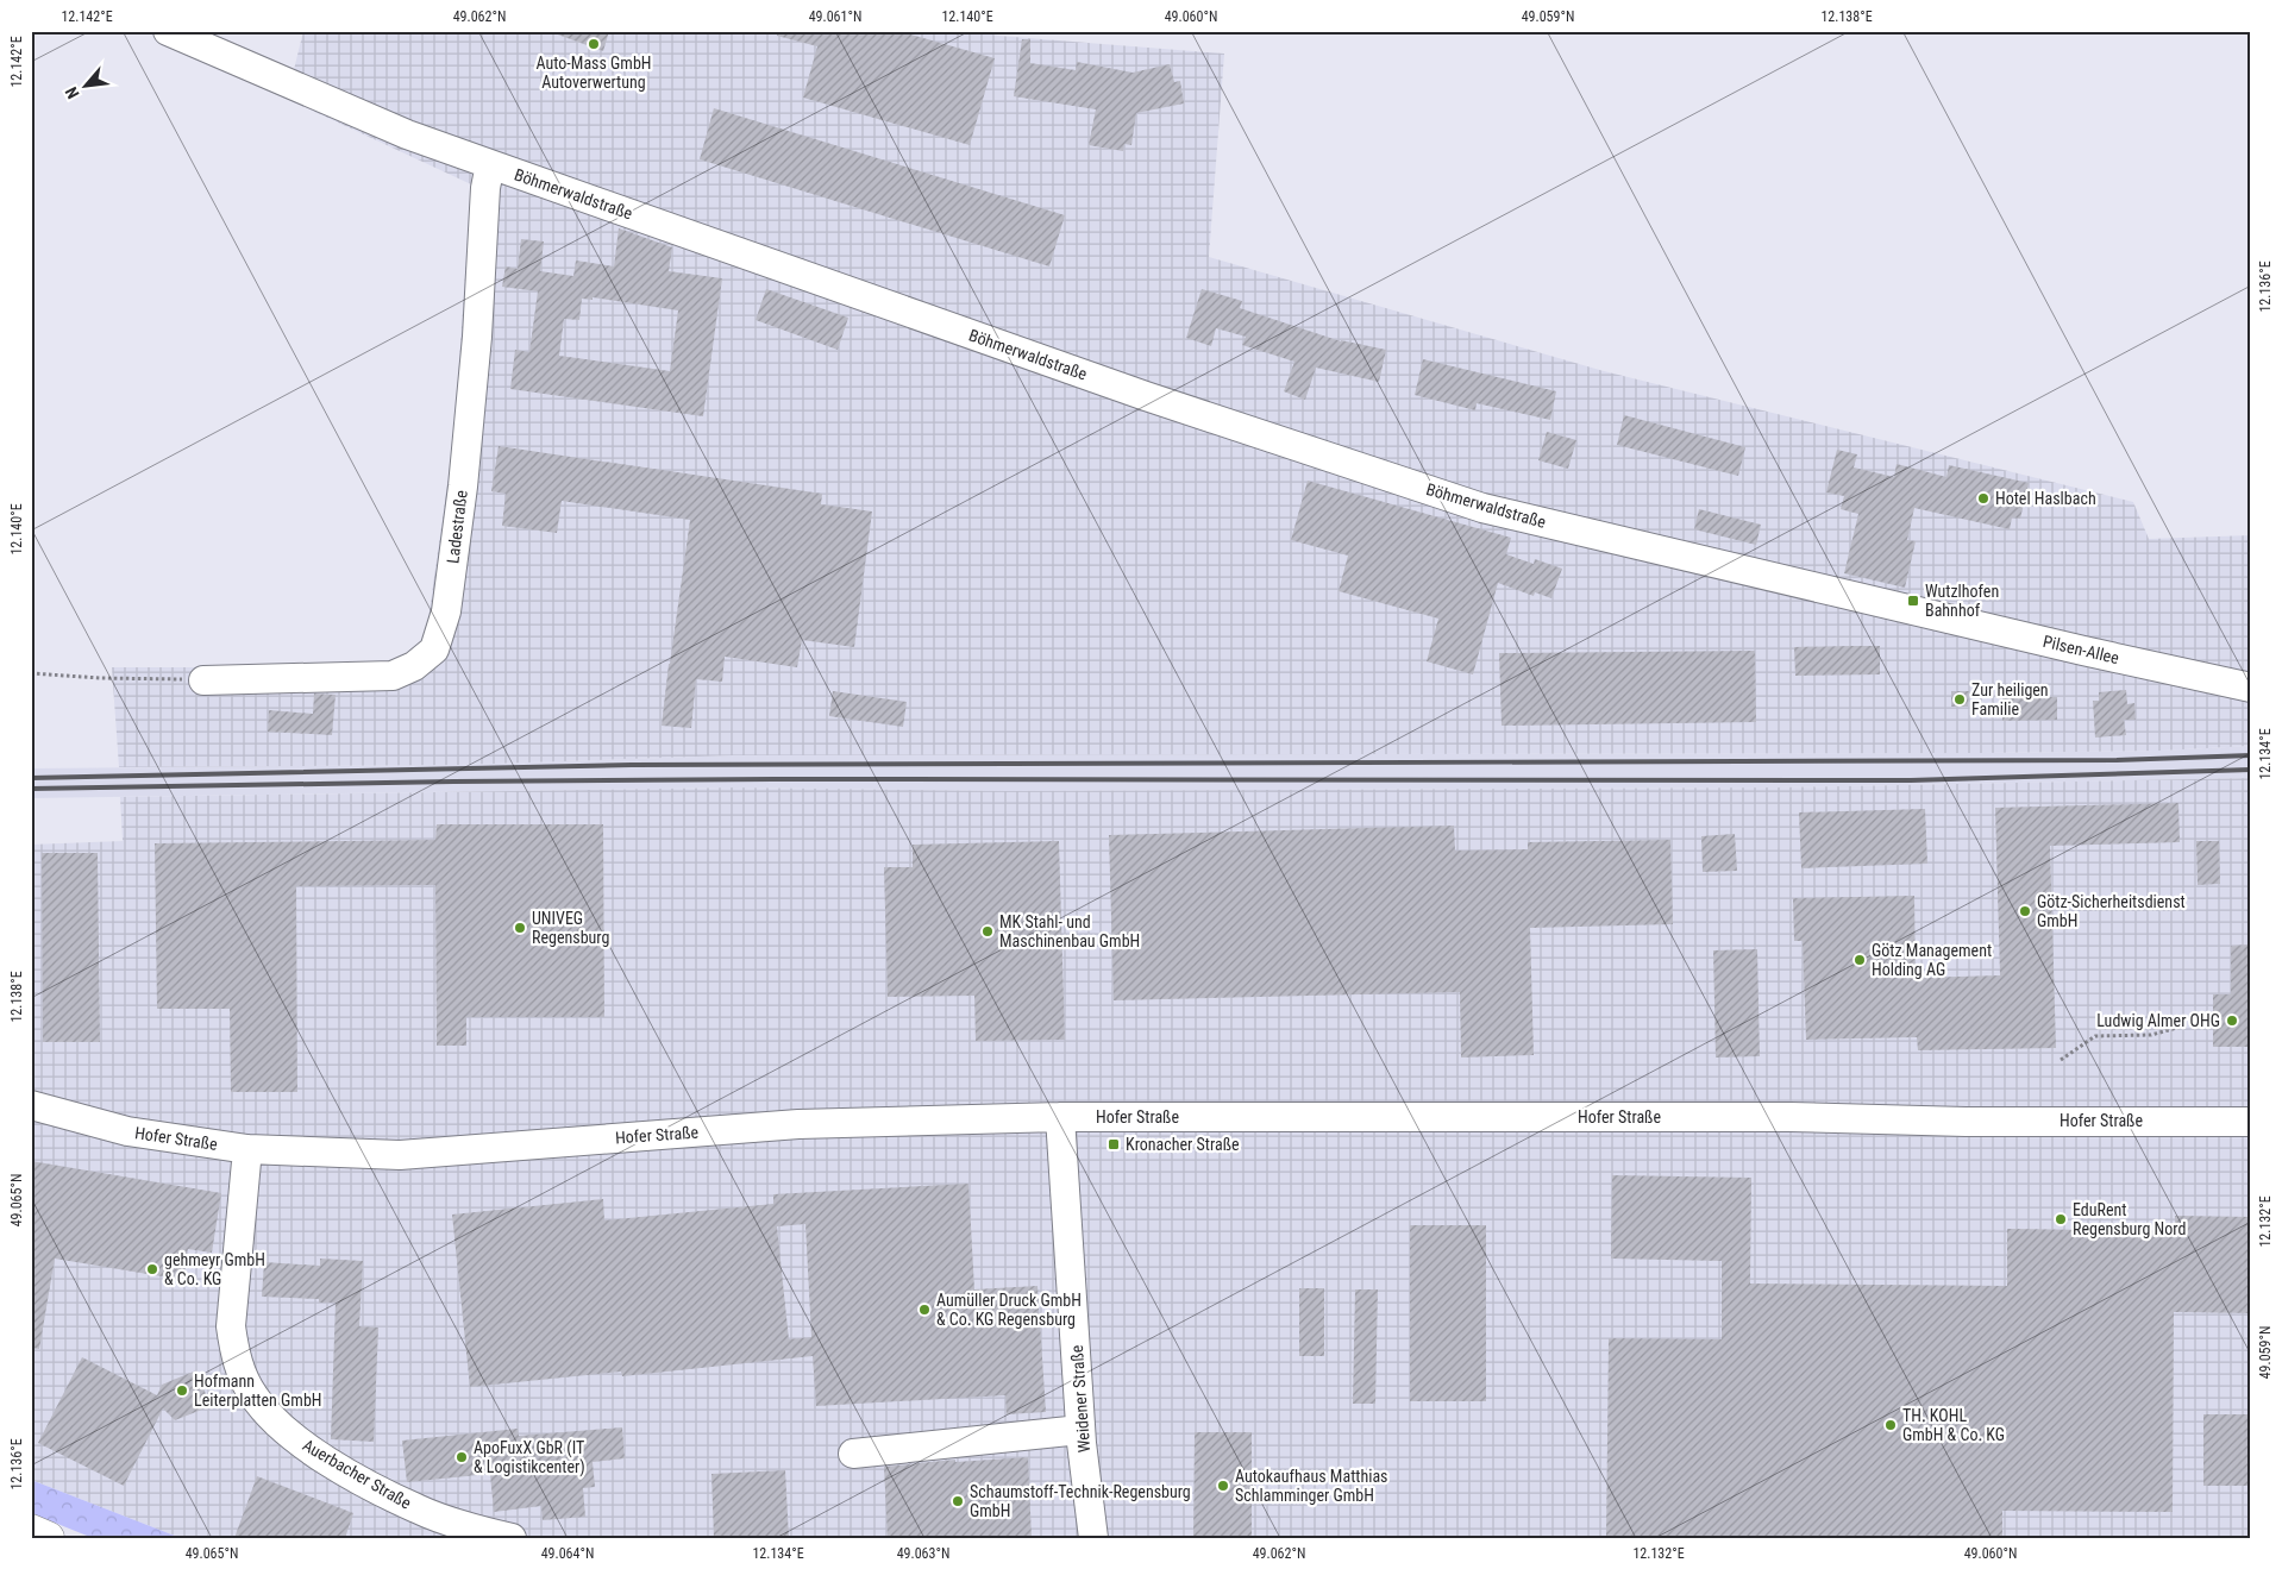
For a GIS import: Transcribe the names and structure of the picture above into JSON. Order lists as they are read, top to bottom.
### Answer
{
  "streets": {
    "street": [
      "Böhmerwaldstraße",
      "Ladestraße",
      "Pilsen-Allee",
      "Hofer Straße",
      "Weidener Straße",
      "Auerbacher Straße"
    ]
  },
  "crossings": [
    ["Böhmerwaldstraße", "Ladestraße"],
    ["Böhmerwaldstraße", "Pilsen-Allee"],
    ["Hofer Straße", "Weidener Straße"],
    ["Hofer Straße", "Auerbacher Straße"]
  ],
  "places": {
    "other": [
      "Auto-Mass GmbH Autoverwertung",
      "Hotel Haslbach",
      "Zur heiligen Familie",
      "Götz-Sicherheitsdienst GmbH",
      "UNIVEG Regensburg",
      "MK Stahl- und Maschinenbau GmbH",
      "Götz Management Holding AG",
      "Ludwig Almer OHG",
      "EduRent Regensburg Nord",
      "gehmeyr GmbH & Co. KG",
      "Aumüller Druck GmbH & Co. KG Regensburg",
      "Hofmann Leiterplatten GmbH",
      "TH. KOHL GmbH & Co. KG",
      "ApoFuxX GbR (IT & Logistikcenter)",
      "Autokaufhaus Matthias Schlamminger GmbH",
      "Schaumstoff-Technik-Regensburg GmbH"
    ],
    "transit": ["Wutzlhofen Bahnhof", "Kronacher Straße"]
  },
  "north": "bottom left",
  "coordinates": [
    "12.142°E",
    "49.062°N",
    "49.061°N",
    "12.140°E",
    "49.060°N",
    "49.059°N",
    "12.138°E",
    "12.136°E",
    "12.134°E",
    "49.065°N",
    "12.132°E",
    "49.064°N",
    "49.063°N"
  ]
}
